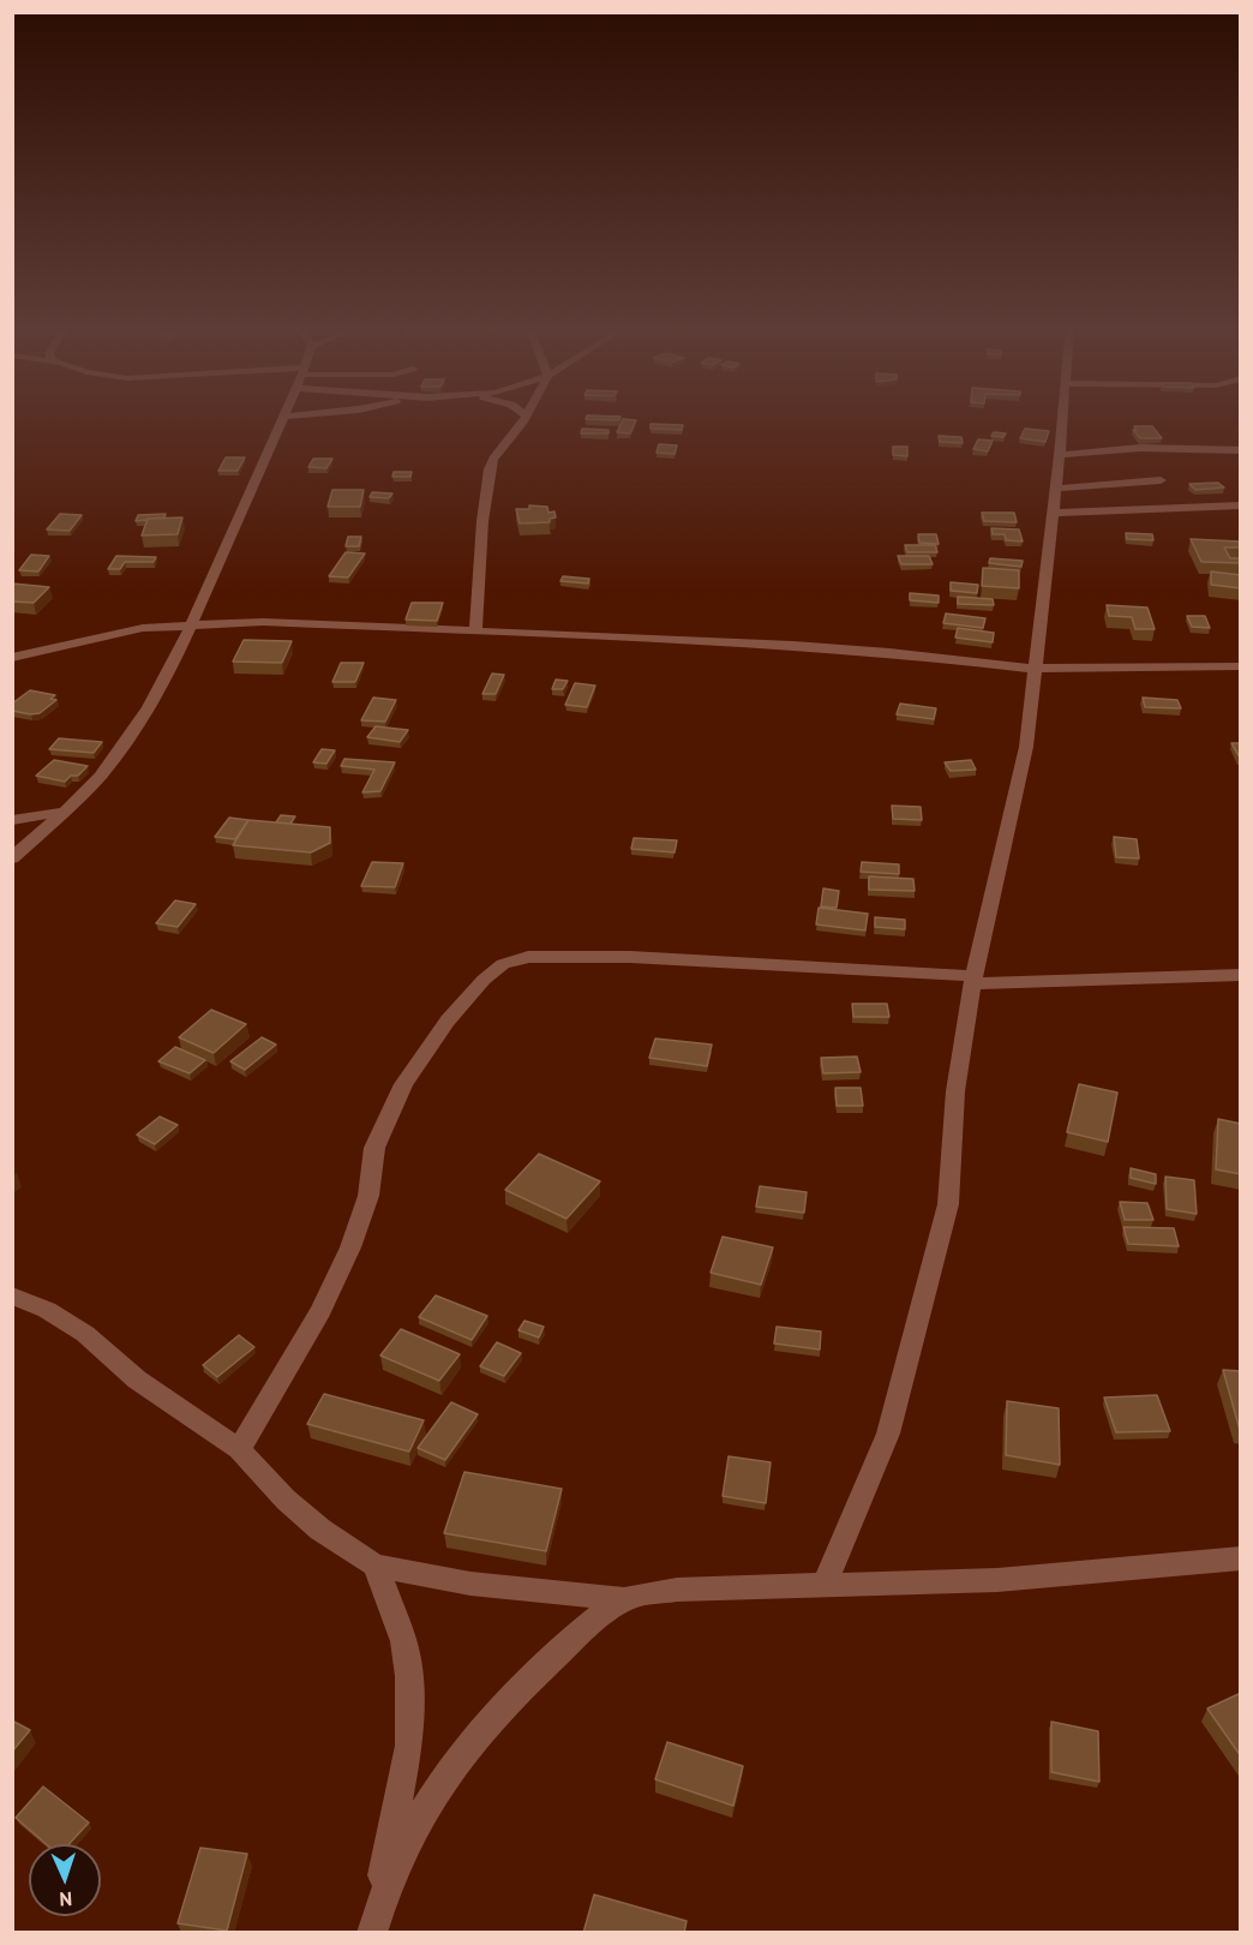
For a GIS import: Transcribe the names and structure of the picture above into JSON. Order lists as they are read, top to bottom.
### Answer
{
  "north": "bottom"
}
